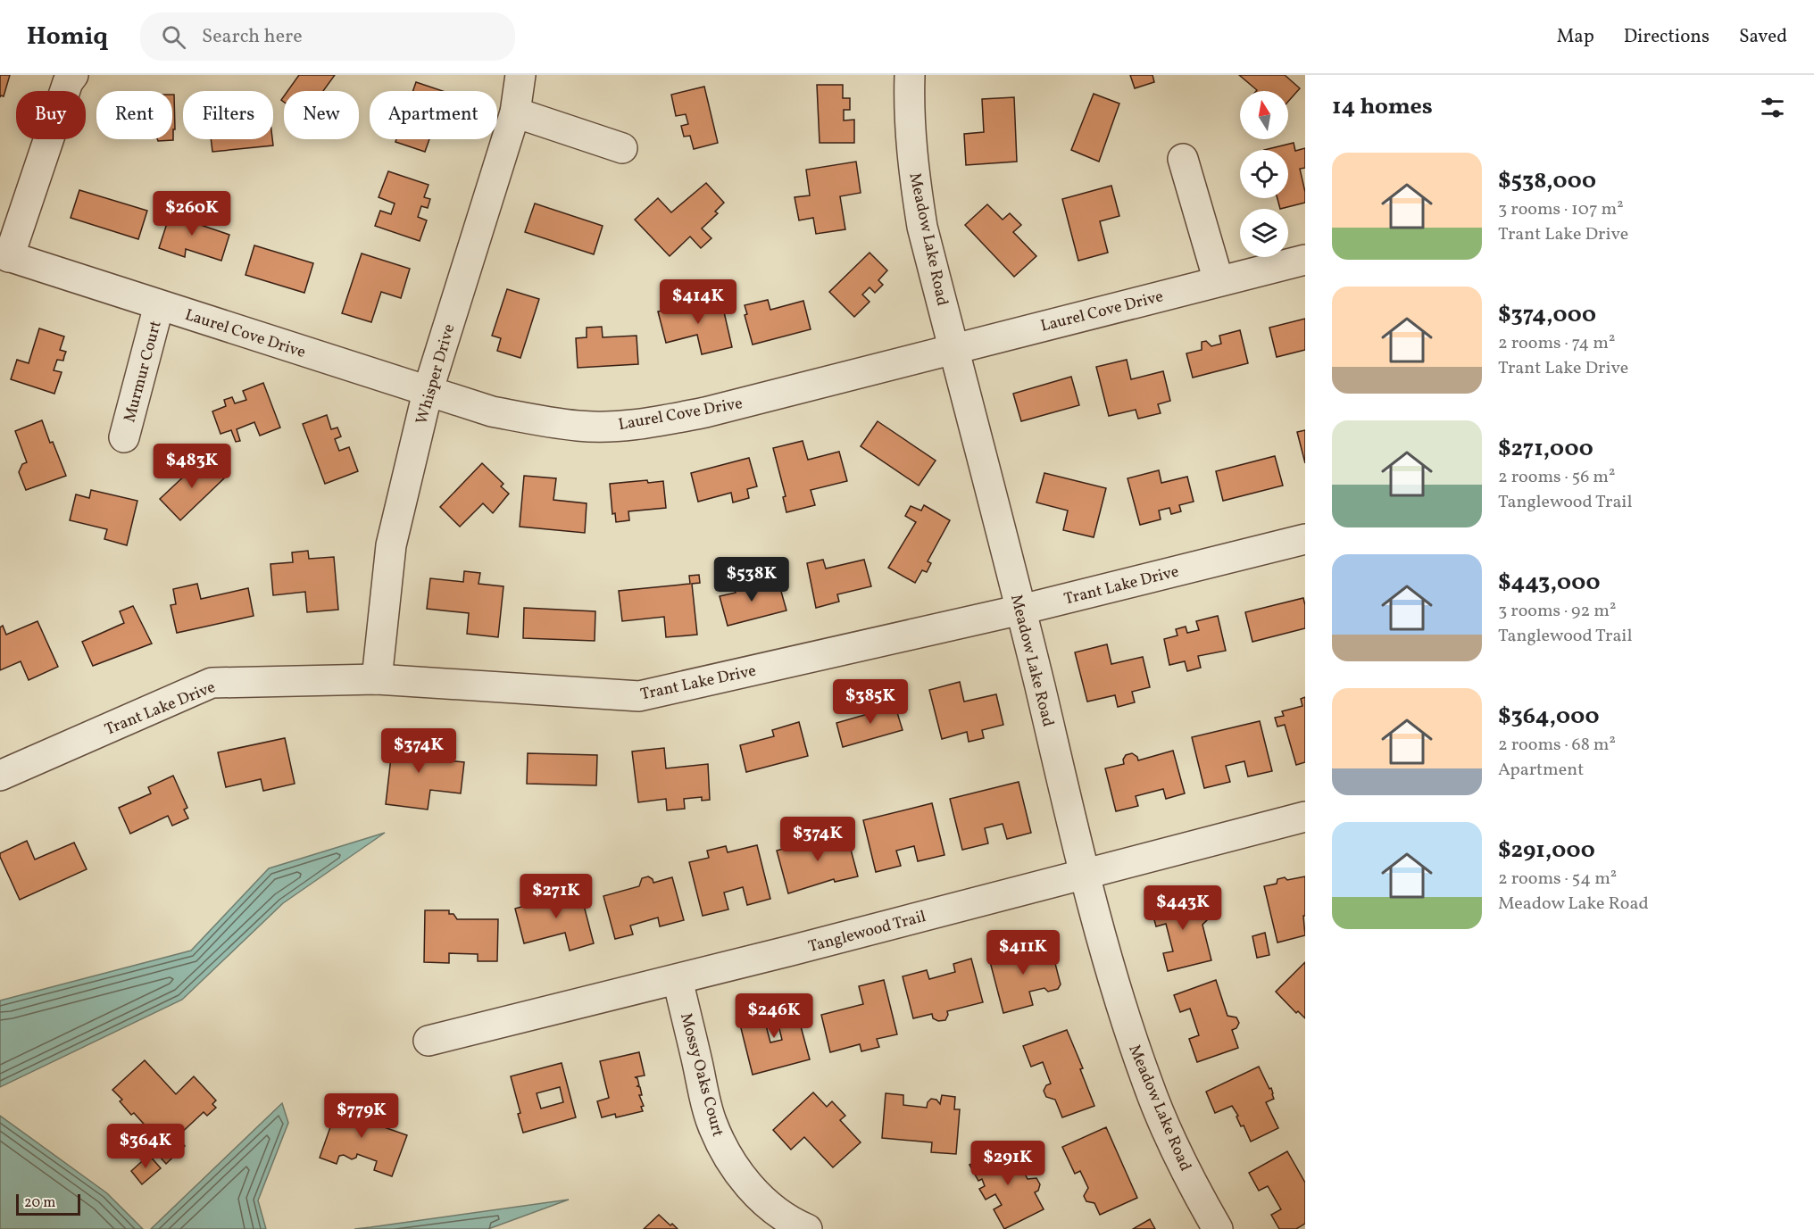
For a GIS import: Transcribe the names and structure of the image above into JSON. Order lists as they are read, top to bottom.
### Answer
{
  "streets": {
    "street": [
      "Meadow Lake Road",
      "Laurel Cove Drive",
      "Murmur Court",
      "Whisper Drive",
      "Trant Lake Drive",
      "Tanglewood Trail",
      "Mossy Oaks Court"
    ]
  },
  "crossings": [
    ["Meadow Lake Road", "Laurel Cove Drive"],
    ["Meadow Lake Road", "Trant Lake Drive"],
    ["Meadow Lake Road", "Tanglewood Trail"],
    ["Laurel Cove Drive", "Murmur Court"],
    ["Laurel Cove Drive", "Whisper Drive"],
    ["Whisper Drive", "Trant Lake Drive"],
    ["Tanglewood Trail", "Mossy Oaks Court"]
  ],
  "scale_bar": "20 m",
  "north": "top",
  "page": {
    "header": "Homiq",
    "search": "Search here",
    "nav": ["Map", "Directions", "Saved"],
    "heading": "14 homes",
    "chip": [
      "Buy",
      "Rent",
      "Filters",
      "New",
      "Apartment"
    ],
    "list": [
      {
        "name": "$538,000",
        "note": "3 rooms · 107 m² · Trant Lake Drive"
      },
      {
        "name": "$374,000",
        "note": "2 rooms · 74 m² · Trant Lake Drive"
      },
      {
        "name": "$271,000",
        "note": "2 rooms · 56 m² · Tanglewood Trail"
      },
      {
        "name": "$443,000",
        "note": "3 rooms · 92 m² · Tanglewood Trail"
      },
      {
        "name": "$364,000",
        "note": "2 rooms · 68 m² · Apartment"
      },
      {
        "name": "$291,000",
        "note": "2 rooms · 54 m² · Meadow Lake Road"
      }
    ],
    "price": [
      "$260K",
      "$414K",
      "$483K",
      "$538K",
      "$385K",
      "$374K",
      "$374K",
      "$271K",
      "$443K",
      "$411K",
      "$246K",
      "$779K",
      "$364K",
      "$291K"
    ],
    "scale": "20 m"
  }
}
